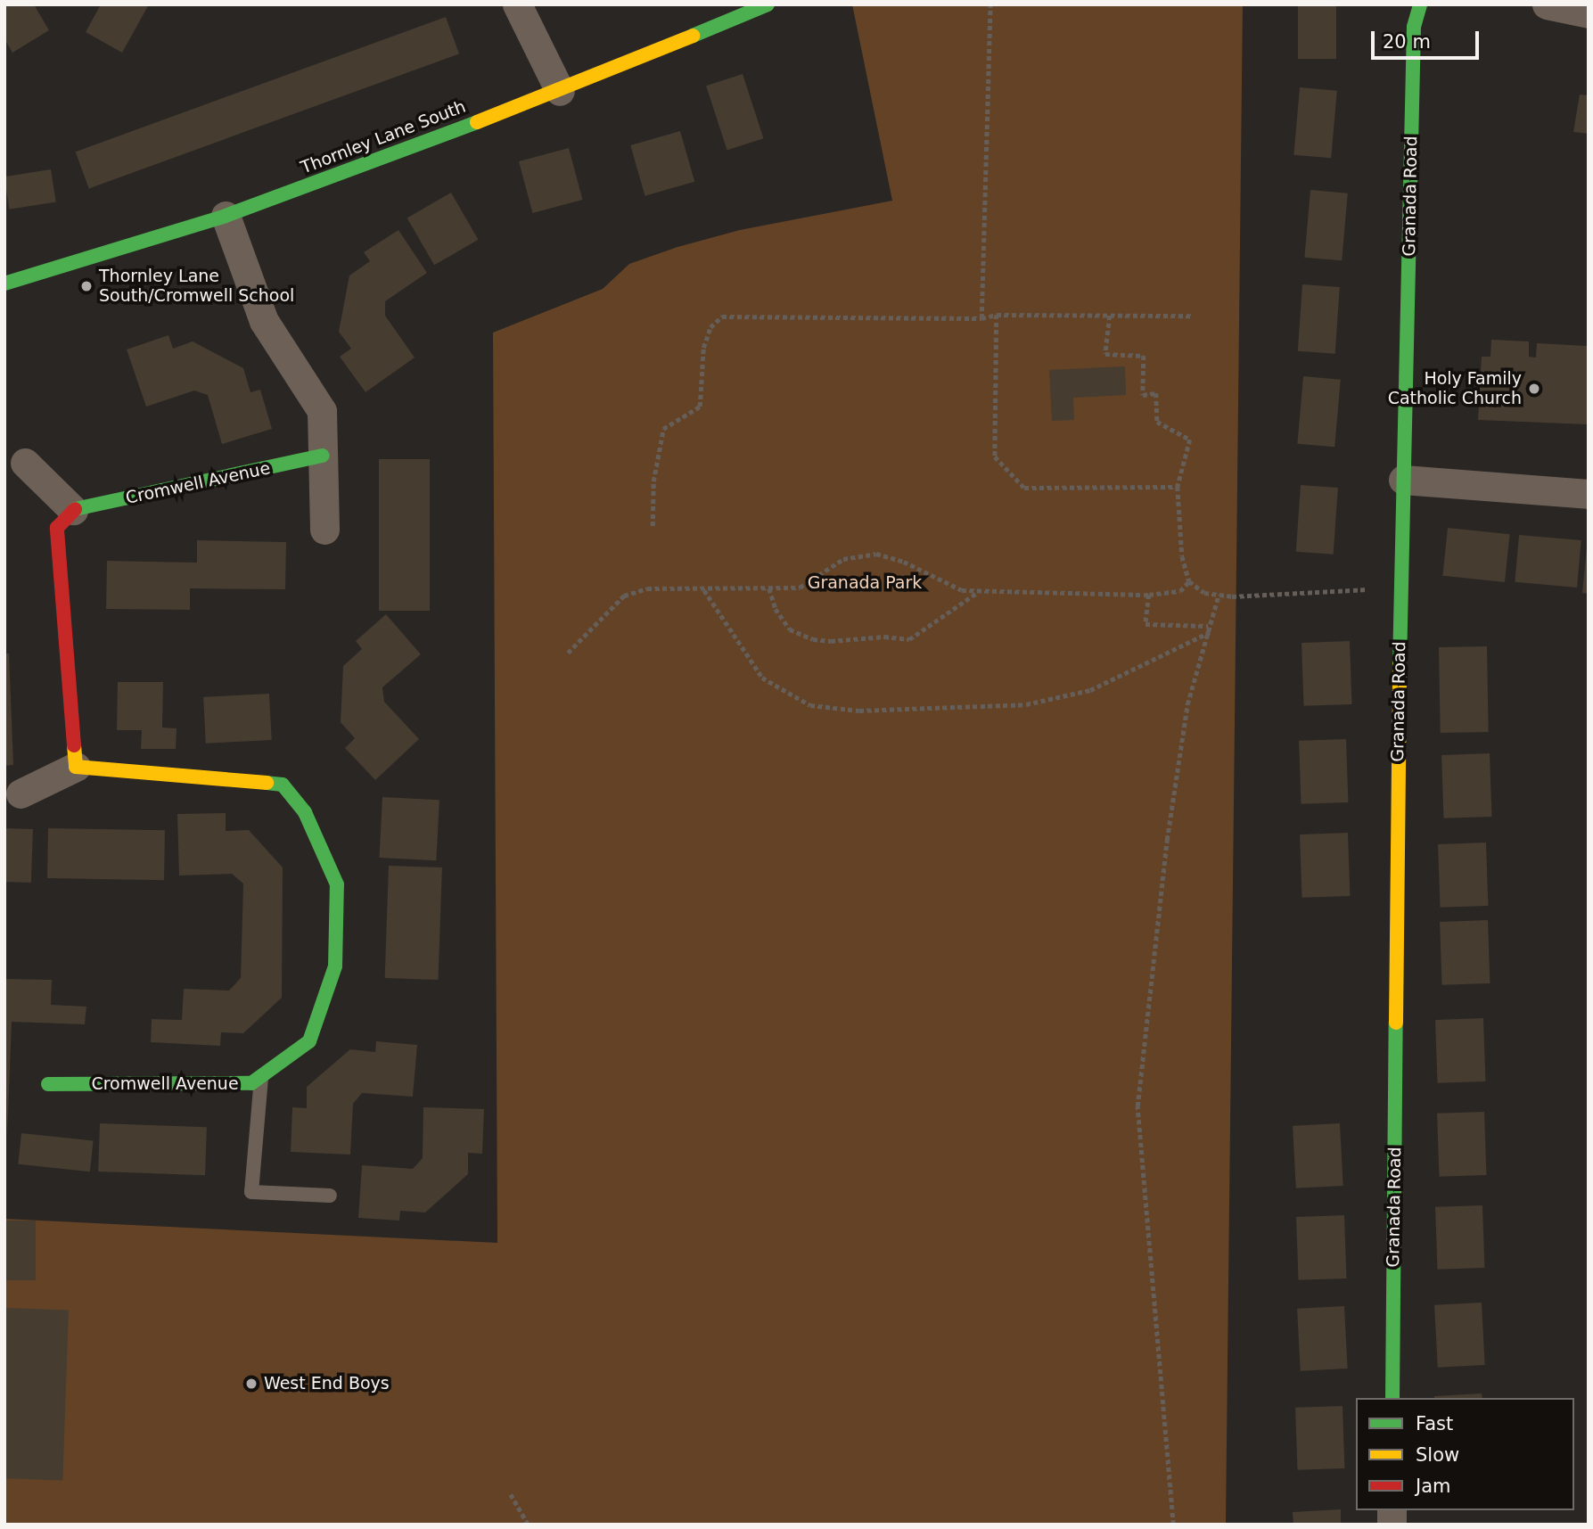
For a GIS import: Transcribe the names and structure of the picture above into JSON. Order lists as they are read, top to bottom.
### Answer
{
  "streets": {
    "street": ["Thornley Lane South", "Granada Road", "Cromwell Avenue"]
  },
  "parks": ["Granada Park"],
  "places": ["Thornley Lane South/Cromwell School", "Holy Family Catholic Church", "West End Boys"],
  "legend": ["Fast", "Slow", "Jam"],
  "scale_bar": "20 m"
}
